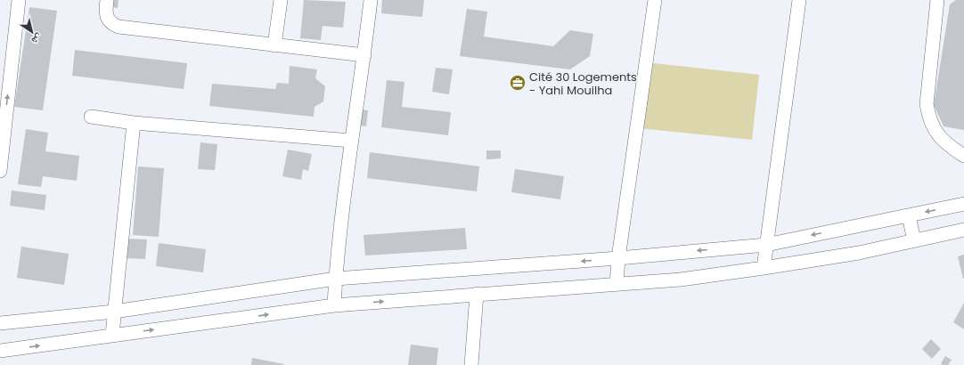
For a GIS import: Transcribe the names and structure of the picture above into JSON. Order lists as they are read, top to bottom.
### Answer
{
  "places": {
    "office": ["Cité 30 Logements - Yahi Mouilha"]
  },
  "north": "bottom right"
}
